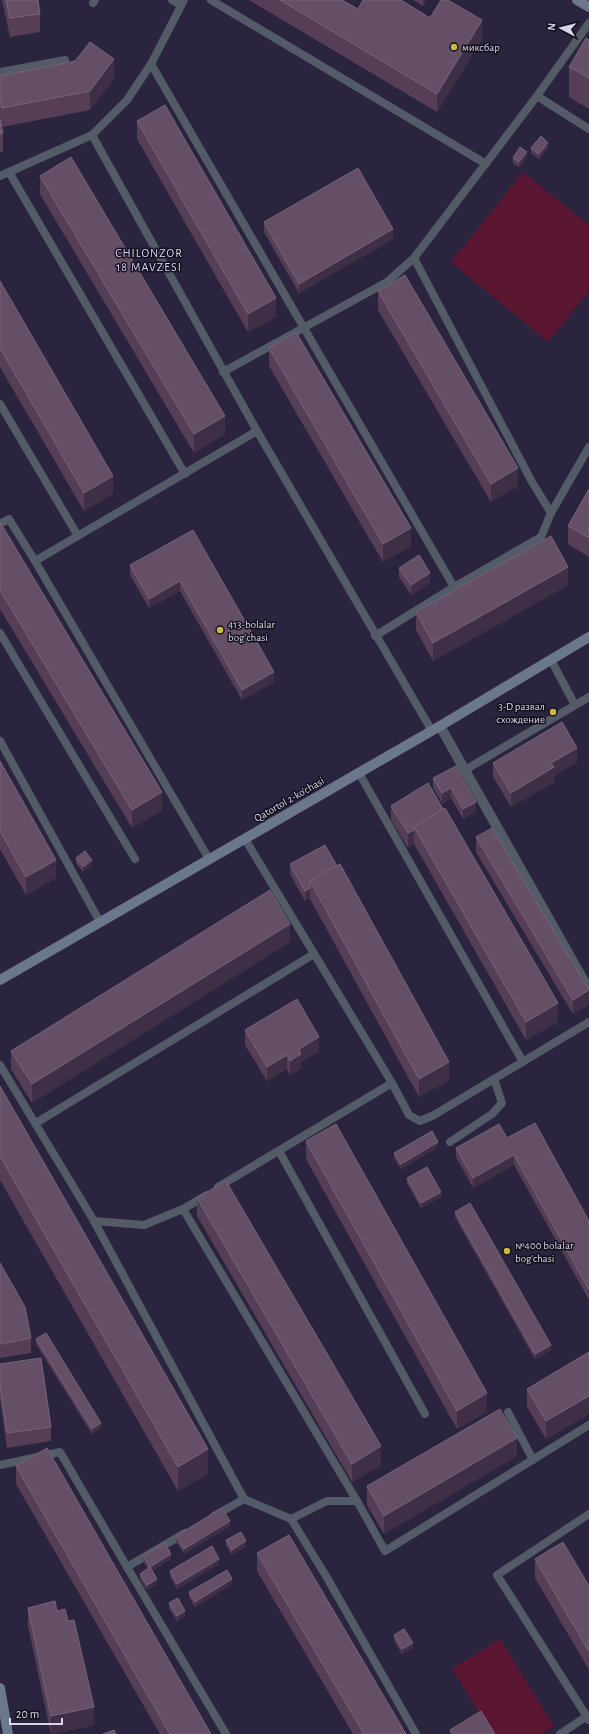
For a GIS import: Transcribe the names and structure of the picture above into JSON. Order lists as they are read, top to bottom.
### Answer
{
  "streets": {
    "main road": ["Qatortol 2-ko'chasi"]
  },
  "districts": ["CHILONZOR 18 MAVZESI"],
  "places": [
    "миксбар",
    "413-bolalar bogʻchasi",
    "3-D развал схождение",
    "№400 bolalar bog'chasi"
  ],
  "scale_bar": "20 m",
  "north": "left"
}
